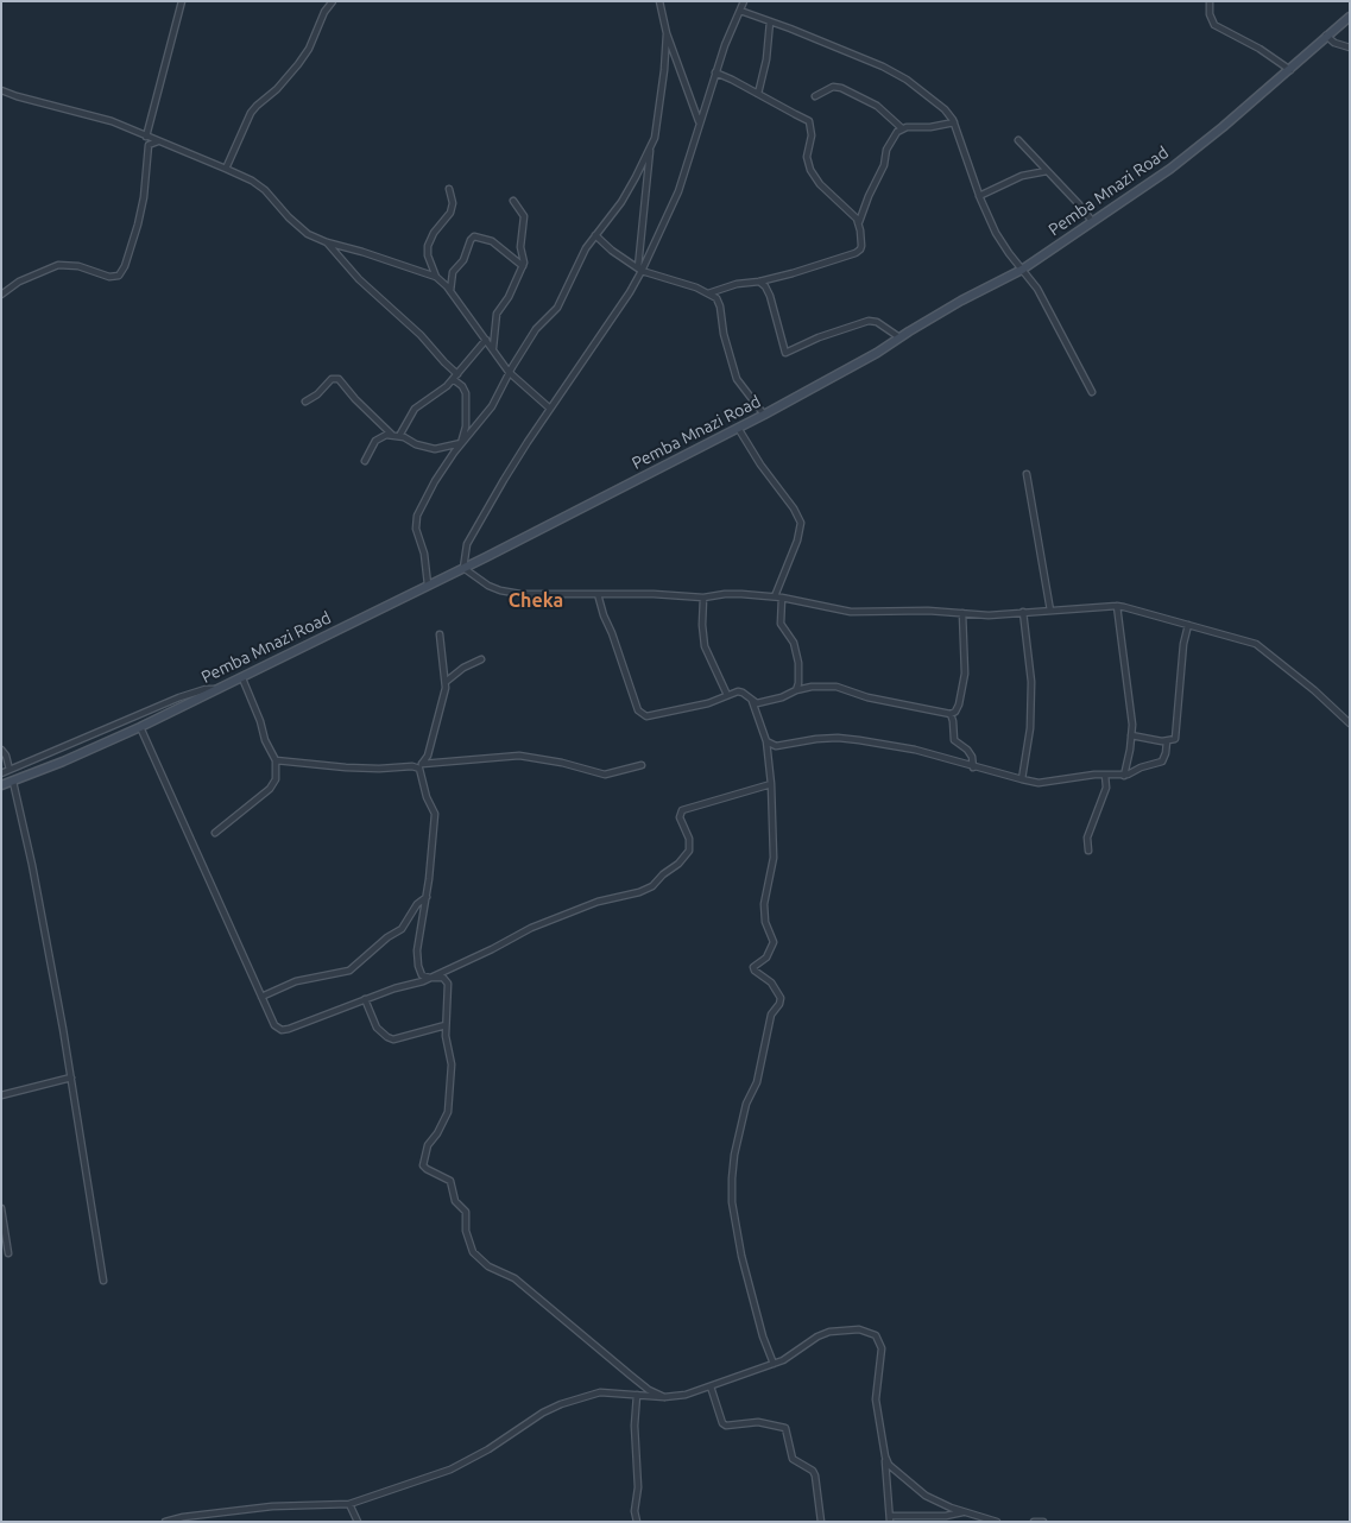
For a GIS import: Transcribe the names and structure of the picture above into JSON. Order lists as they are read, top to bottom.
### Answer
{
  "streets": {
    "main road": ["Pemba Mnazi Road"]
  },
  "districts": ["Cheka"]
}
